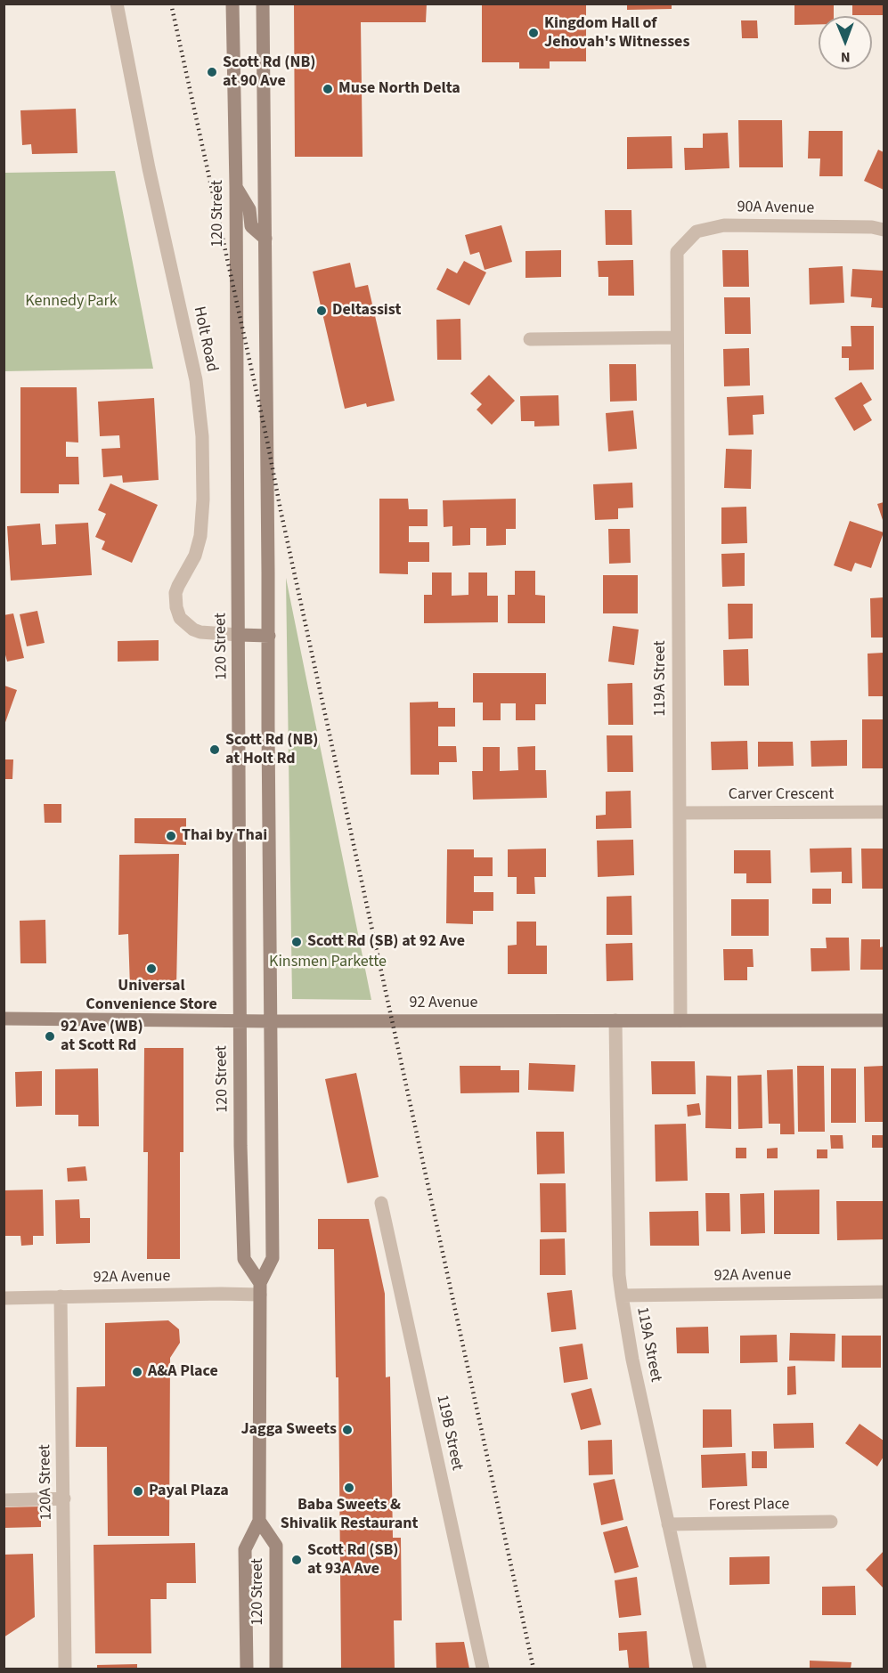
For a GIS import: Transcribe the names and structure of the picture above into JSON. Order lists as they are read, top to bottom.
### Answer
{
  "streets": {
    "main road": ["120 Street", "92 Avenue"],
    "street": [
      "90A Avenue",
      "Holt Road",
      "119A Street",
      "Carver Crescent",
      "92A Avenue",
      "119B Street",
      "120A Street",
      "Forest Place"
    ]
  },
  "crossings": [
    ["90A Avenue", "119A Street"],
    ["120 Street", "Holt Road"],
    ["120 Street", "92 Avenue"],
    ["120 Street", "92A Avenue"],
    ["119A Street", "Carver Crescent"],
    ["119A Street", "92 Avenue"],
    ["119A Street", "92A Avenue"],
    ["119A Street", "Forest Place"],
    ["92A Avenue", "120A Street"]
  ],
  "parks": ["Kennedy Park", "Kinsmen Parkette"],
  "places": [
    "Kingdom Hall of Jehovah's Witnesses",
    "Scott Rd (NB) at 90 Ave",
    "Muse North Delta",
    "Deltassist",
    "Scott Rd (NB) at Holt Rd",
    "Thai by Thai",
    "Scott Rd (SB) at 92 Ave",
    "Universal Convenience Store",
    "92 Ave (WB) at Scott Rd",
    "A&A Place",
    "Jagga Sweets",
    "Baba Sweets & Shivalik Restaurant",
    "Payal Plaza",
    "Scott Rd (SB) at 93A Ave"
  ],
  "north": "bottom"
}
